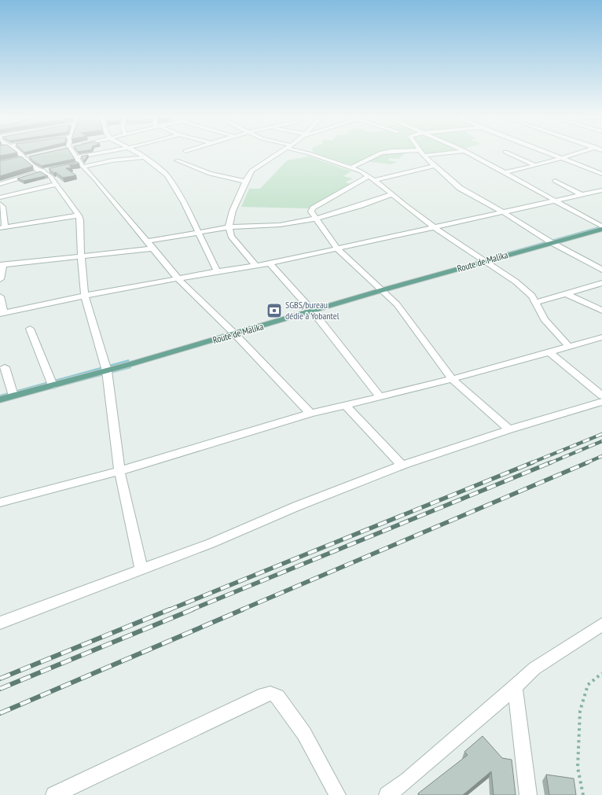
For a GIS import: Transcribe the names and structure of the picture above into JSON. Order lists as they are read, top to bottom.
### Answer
{
  "streets": {
    "main road": ["Route de Malika"]
  },
  "places": {
    "bank": ["SGBS/bureau dédie à Yobantel"]
  }
}
